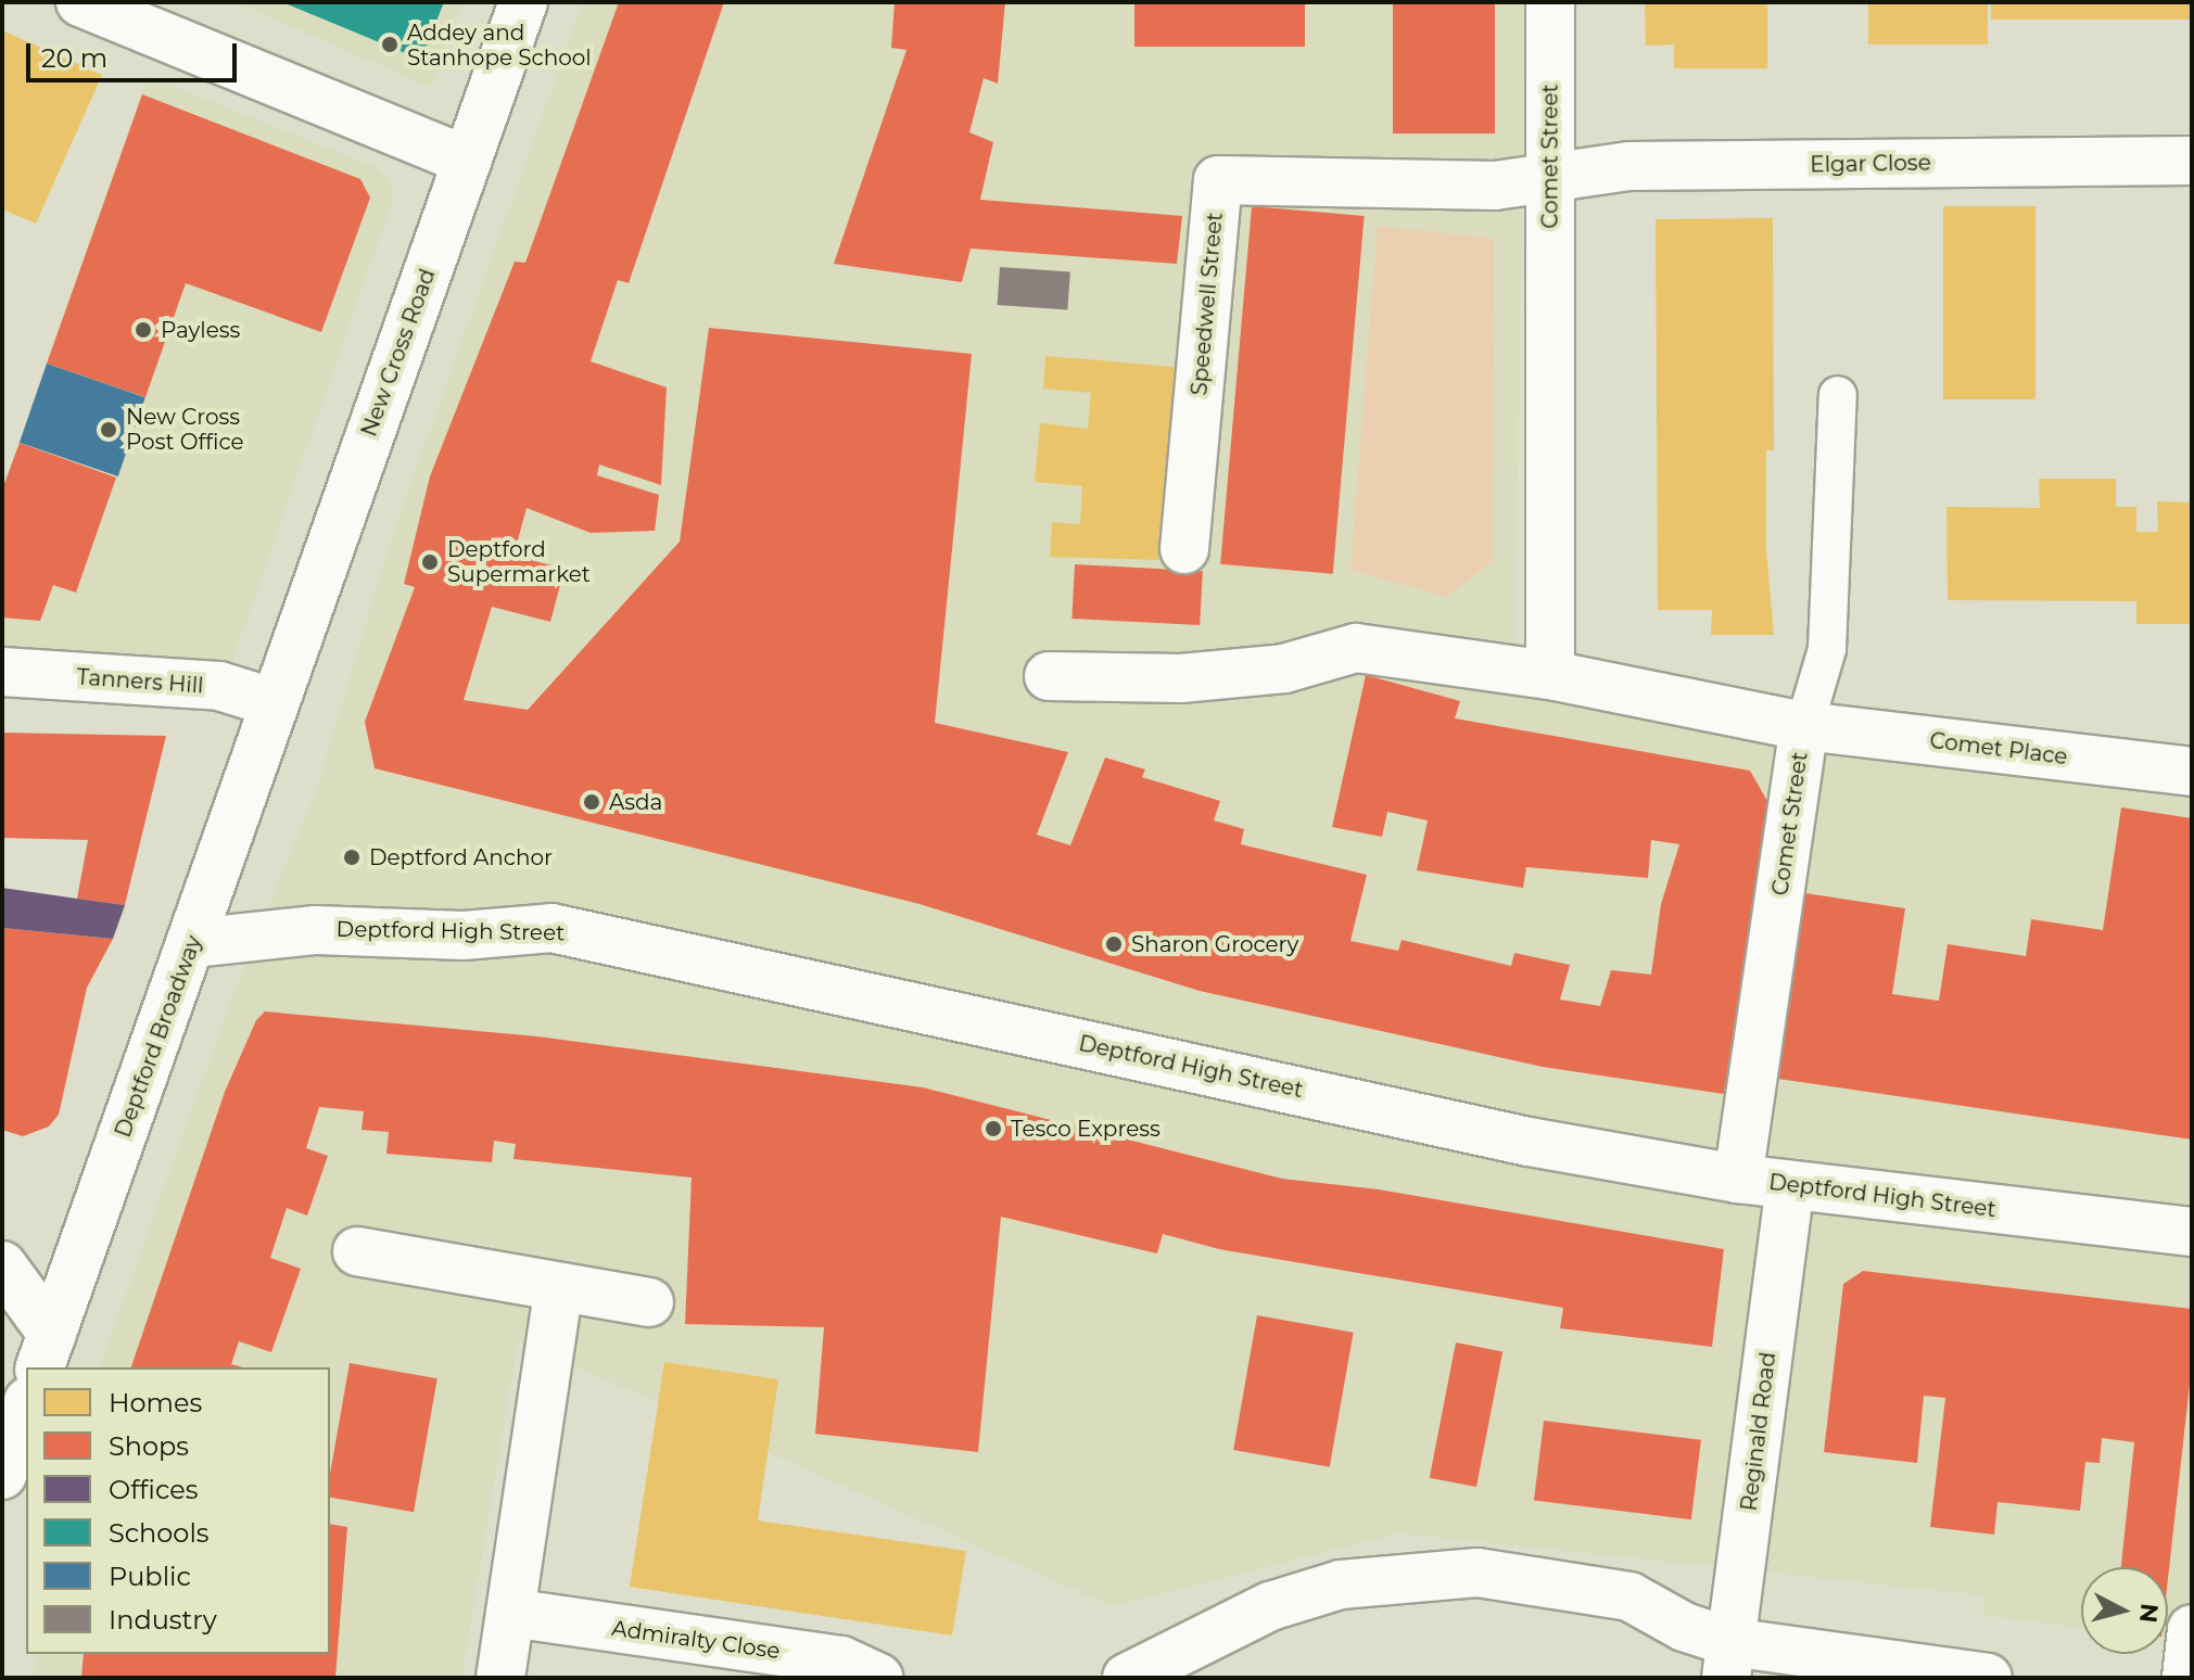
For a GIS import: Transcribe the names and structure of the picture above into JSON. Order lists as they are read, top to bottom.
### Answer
{
  "streets": {
    "main road": [
      "Comet Street",
      "Elgar Close",
      "Speedwell Street",
      "New Cross Road",
      "Tanners Hill",
      "Comet Place",
      "Deptford High Street",
      "Deptford Broadway",
      "Reginald Road",
      "Admiralty Close"
    ]
  },
  "crossings": [
    ["Comet Street", "Elgar Close"],
    ["Comet Street", "Speedwell Street"],
    ["Comet Street", "Comet Place"],
    ["Comet Street", "Deptford High Street"],
    ["Elgar Close", "Speedwell Street"],
    ["New Cross Road", "Tanners Hill"],
    ["New Cross Road", "Deptford Broadway"],
    ["Tanners Hill", "Deptford Broadway"],
    ["Deptford High Street", "Deptford Broadway"],
    ["Deptford High Street", "Reginald Road"]
  ],
  "places": [
    "Addey and Stanhope School",
    "Payless",
    "New Cross Post Office",
    "Deptford Supermarket",
    "Asda",
    "Deptford Anchor",
    "Sharon Grocery",
    "Tesco Express"
  ],
  "legend": [
    "Homes",
    "Shops",
    "Offices",
    "Schools",
    "Public",
    "Industry"
  ],
  "scale_bar": "20 m",
  "north": "right"
}
